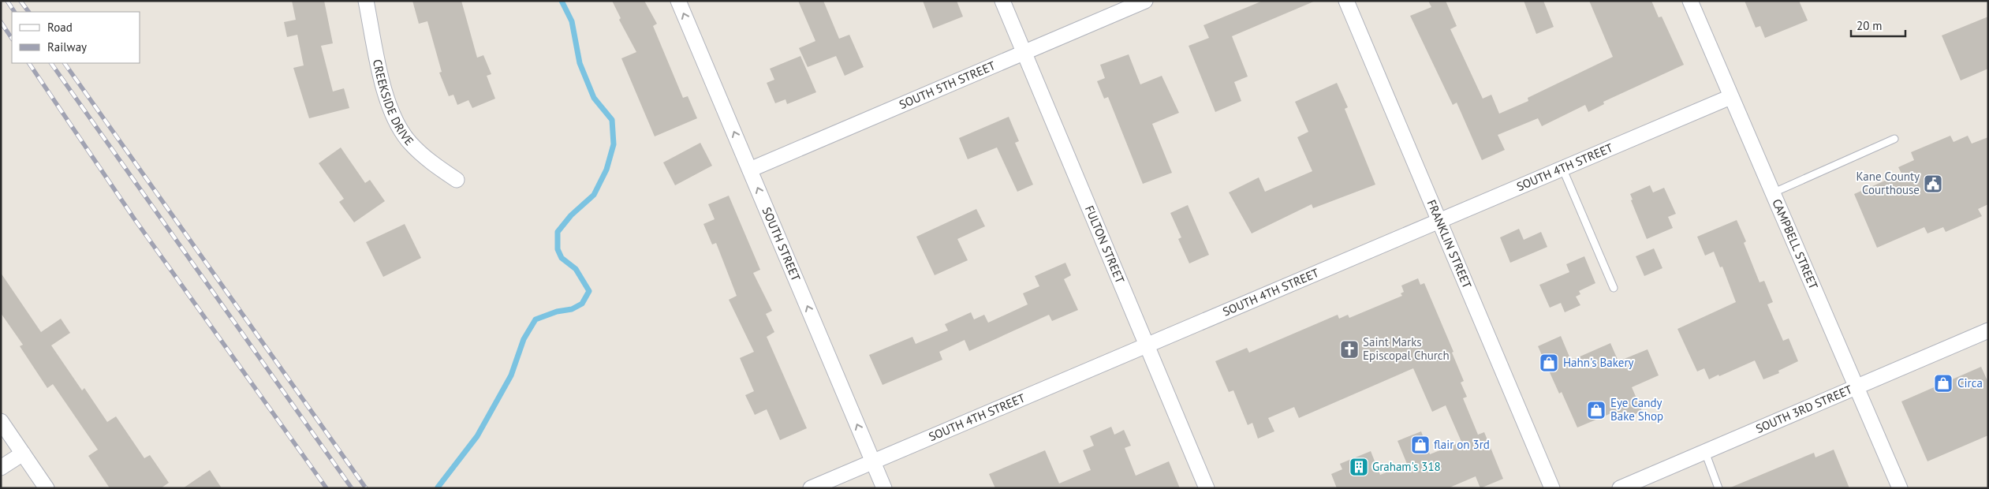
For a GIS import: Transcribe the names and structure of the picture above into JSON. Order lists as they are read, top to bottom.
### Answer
{
  "streets": {
    "street": [
      "SOUTH 5TH STREET",
      "CREEKSIDE DRIVE",
      "SOUTH 4TH STREET",
      "SOUTH STREET",
      "FULTON STREET",
      "FRANKLIN STREET",
      "CAMPBELL STREET",
      "SOUTH 3RD STREET"
    ]
  },
  "crossings": [
    ["SOUTH 5TH STREET", "SOUTH STREET"],
    ["SOUTH 5TH STREET", "FULTON STREET"],
    ["SOUTH 4TH STREET", "SOUTH STREET"],
    ["SOUTH 4TH STREET", "FULTON STREET"],
    ["SOUTH 4TH STREET", "FRANKLIN STREET"],
    ["SOUTH 4TH STREET", "CAMPBELL STREET"],
    ["CAMPBELL STREET", "SOUTH 3RD STREET"]
  ],
  "one_way": ["SOUTH STREET"],
  "places": {
    "public building": ["Kane County Courthouse"],
    "church": ["Saint Marks Episcopal Church"],
    "shop": [
      "Hahn's Bakery",
      "Circa",
      "Eye Candy Bake Shop",
      "flair on 3rd"
    ],
    "building": ["Graham's 318"]
  },
  "legend": ["Road", "Railway"],
  "scale_bar": "20 m"
}
